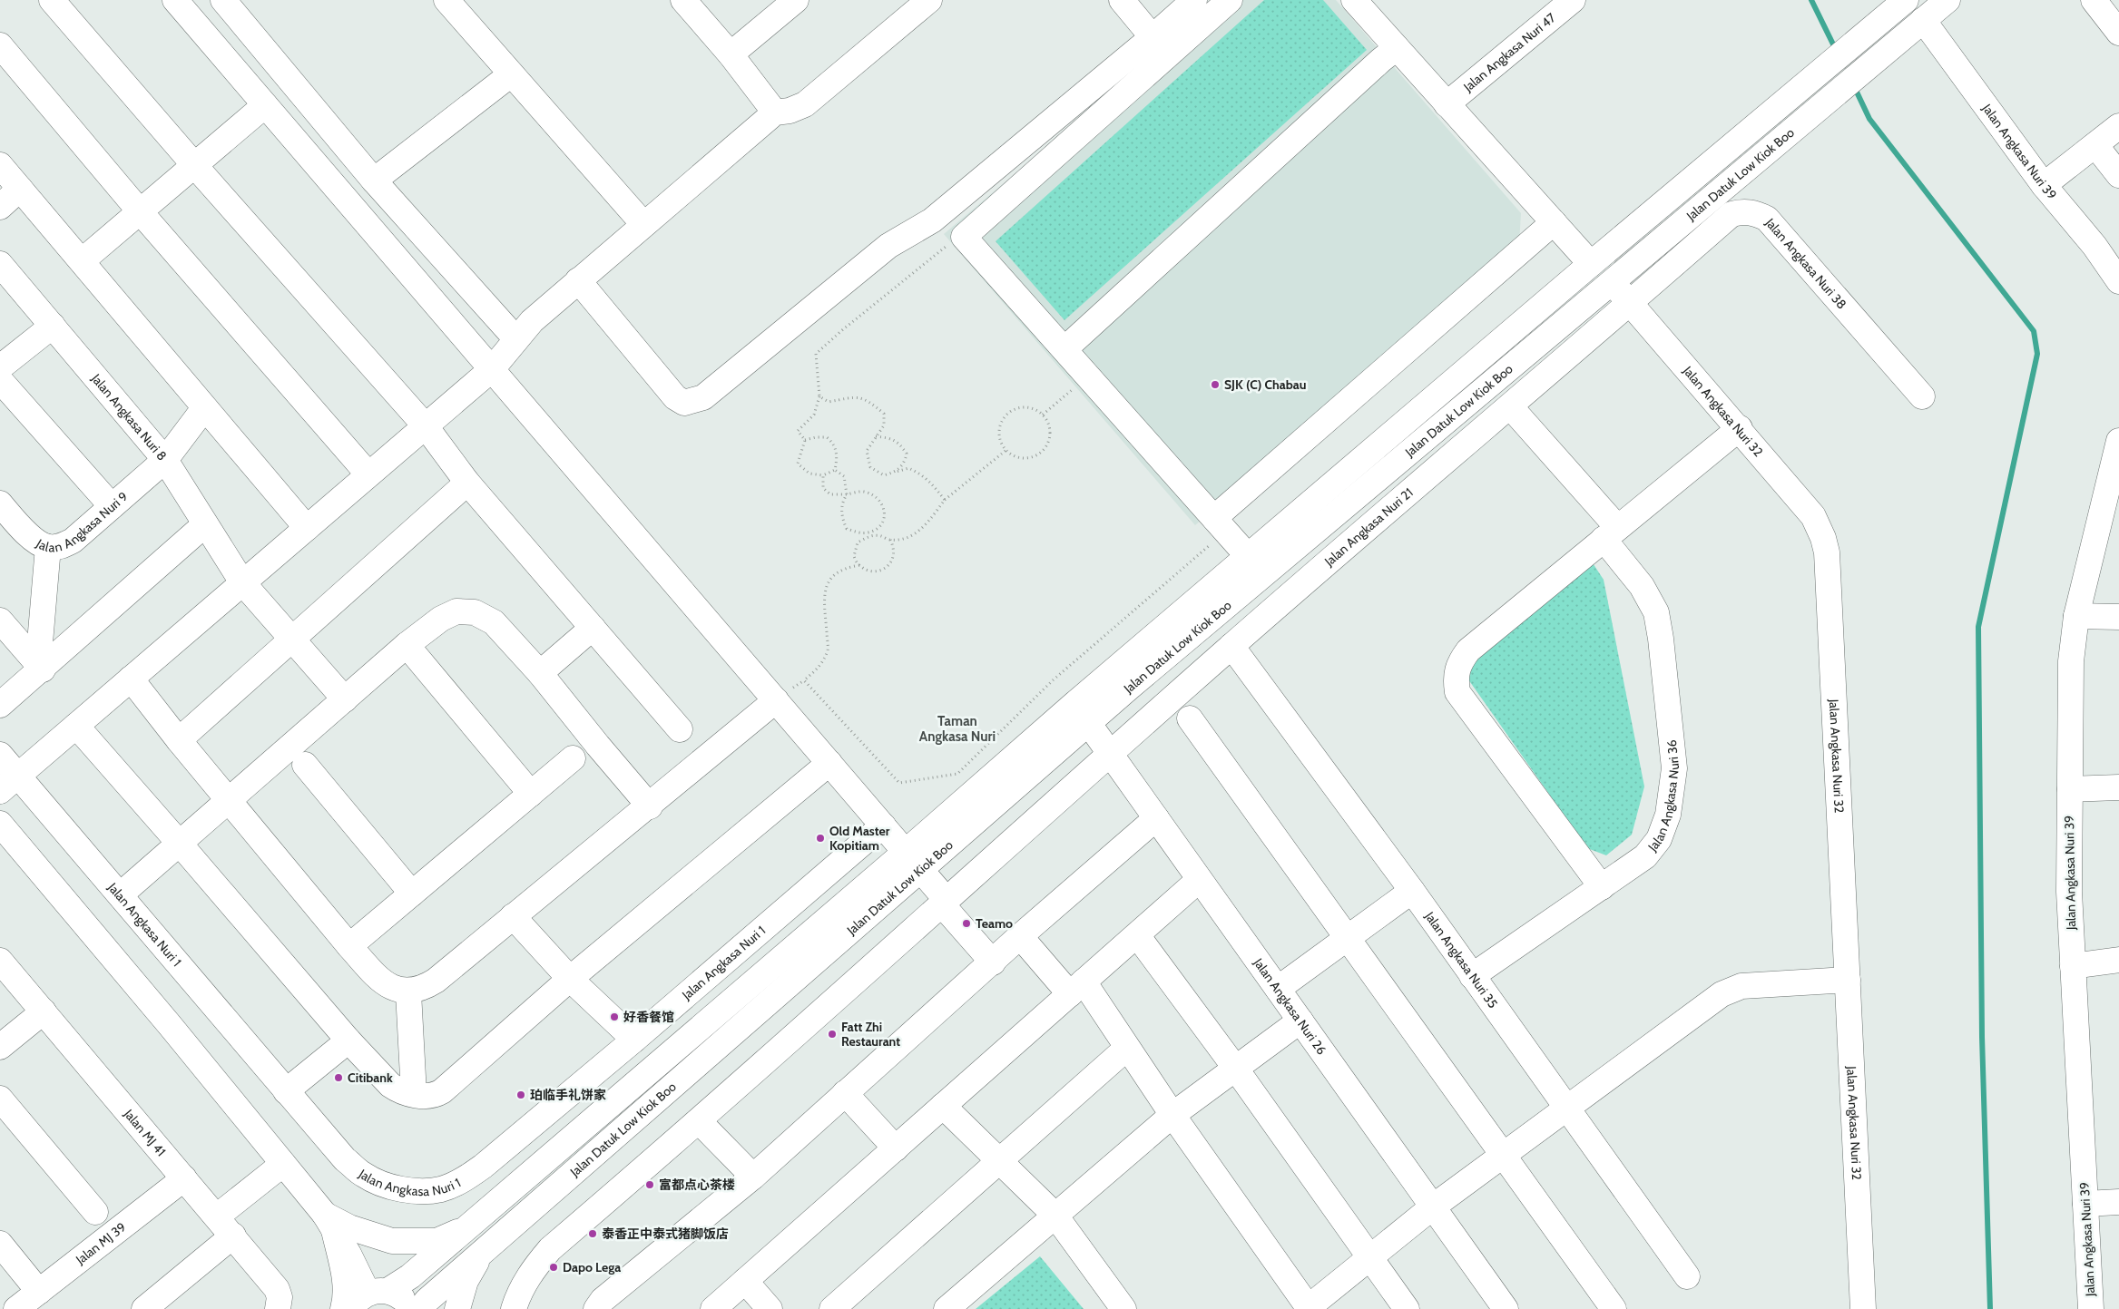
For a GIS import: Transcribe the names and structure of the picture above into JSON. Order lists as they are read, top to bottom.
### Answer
{
  "streets": {
    "street": [
      "Jalan Angkasa Nuri 47",
      "Jalan Angkasa Nuri 39",
      "Jalan Datuk Low Kiok Boo",
      "Jalan Angkasa Nuri 38",
      "Jalan Angkasa Nuri 32",
      "Jalan Angkasa Nuri 8",
      "Jalan Angkasa Nuri 9",
      "Jalan Angkasa Nuri 21",
      "Jalan Angkasa Nuri 36",
      "Jalan Angkasa Nuri 1",
      "Jalan Angkasa Nuri 35",
      "Jalan Angkasa Nuri 26",
      "Jalan MJ 41",
      "Jalan MJ 39"
    ]
  },
  "crossings": [
    ["Jalan Angkasa Nuri 39", "Jalan Datuk Low Kiok Boo"],
    ["Jalan Datuk Low Kiok Boo", "Jalan Angkasa Nuri 32"],
    ["Jalan Datuk Low Kiok Boo", "Jalan Angkasa Nuri 26"],
    ["Jalan Angkasa Nuri 38", "Jalan Angkasa Nuri 32"],
    ["Jalan Angkasa Nuri 38", "Jalan Angkasa Nuri 21"],
    ["Jalan Angkasa Nuri 32", "Jalan Angkasa Nuri 21"],
    ["Jalan Angkasa Nuri 8", "Jalan Angkasa Nuri 9"],
    ["Jalan Angkasa Nuri 21", "Jalan Angkasa Nuri 36"],
    ["Jalan Angkasa Nuri 21", "Jalan Angkasa Nuri 35"],
    ["Jalan Angkasa Nuri 21", "Jalan Angkasa Nuri 26"],
    ["Jalan Angkasa Nuri 36", "Jalan Angkasa Nuri 35"],
    ["Jalan MJ 41", "Jalan MJ 39"]
  ],
  "districts": ["Taman Angkasa Nuri"],
  "places": [
    "SJK (C) Chabau",
    "Old Master Kopitiam",
    "Teamo",
    "好香餐馆",
    "Fatt Zhi Restaurant",
    "Citibank",
    "珀临手礼饼家",
    "富都点心茶楼",
    "泰香正中泰式猪脚饭店",
    "Dapo Lega"
  ]
}
